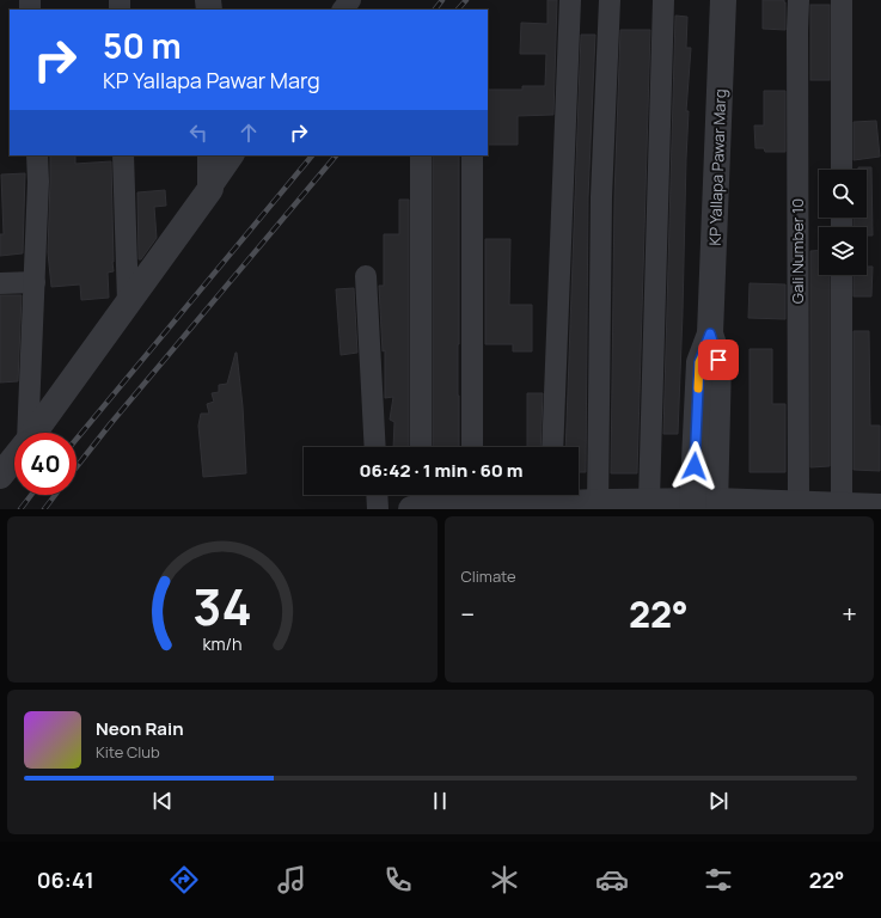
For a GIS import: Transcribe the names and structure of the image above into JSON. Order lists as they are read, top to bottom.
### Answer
{
  "streets": {
    "street": ["KP Yallapa Pawar Marg", "Gali Number 10"]
  },
  "page": {
    "turn": ["50 m", "KP Yallapa Pawar Marg"],
    "limit": "40",
    "trip": "06:42 · 1 min · 60 m",
    "tile": "Climate",
    "heat": ["−", "22°", "+"],
    "song": ["Neon Rain", "Kite Club"],
    "tabs": ["06:41", "22°"],
    "gauge": ["34", "km/h"]
  }
}
